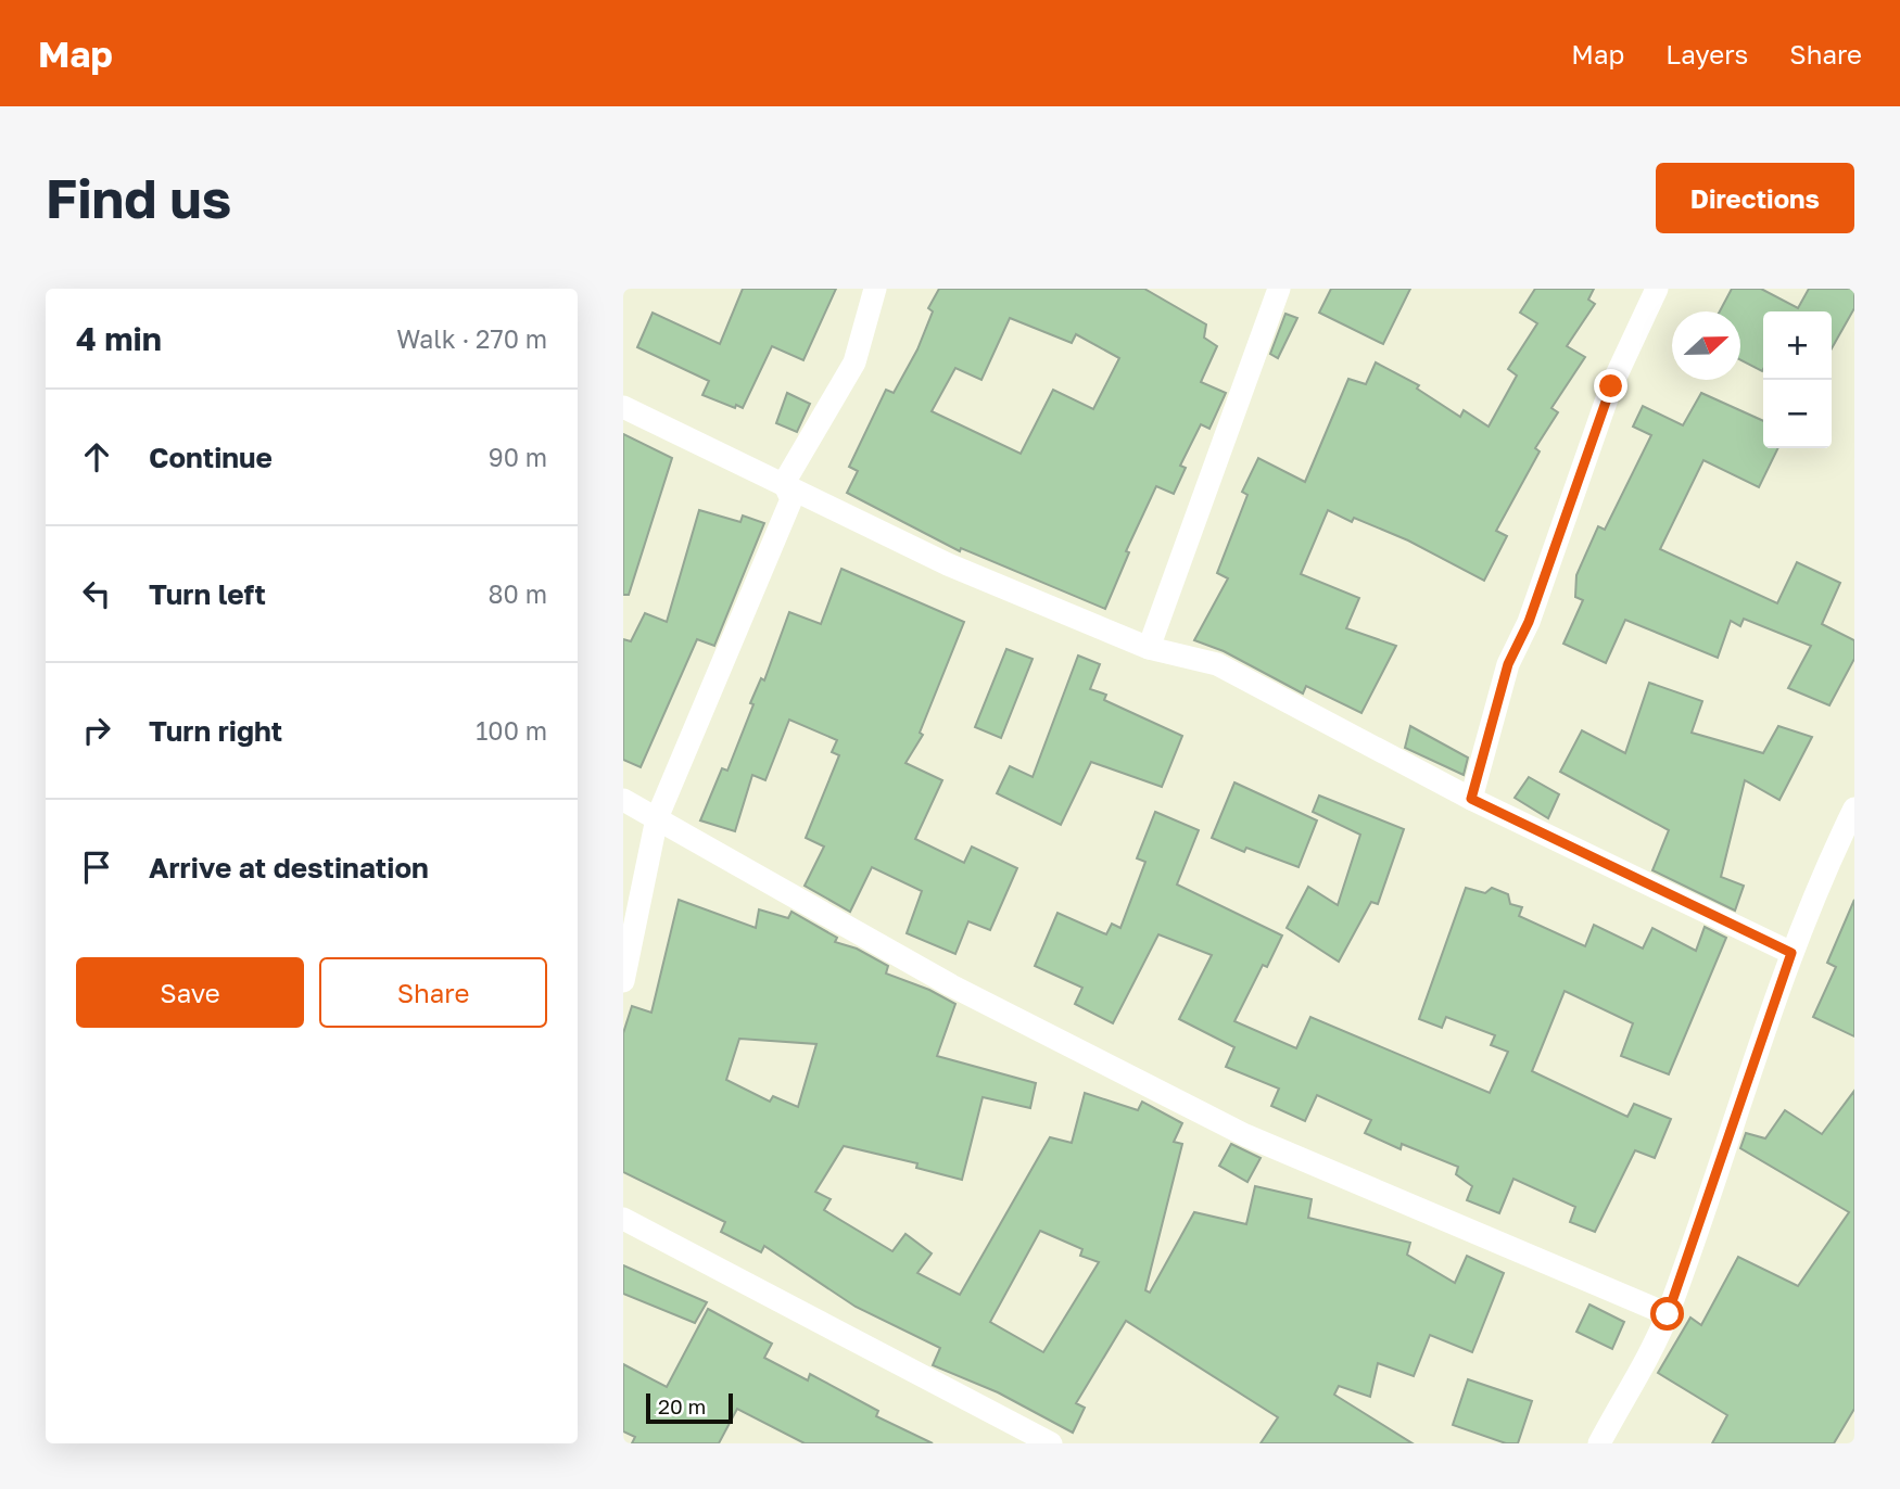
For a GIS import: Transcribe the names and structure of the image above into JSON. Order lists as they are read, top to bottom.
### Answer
{
  "scale_bar": "20 m",
  "north": "right",
  "page": {
    "header": "Map",
    "nav": ["Map", "Layers", "Share"],
    "buttons": [
      "Directions",
      ["Save", "Share"]
    ],
    "title": "Find us",
    "heading": ["4 min", "Walk · 270 m"],
    "map_buttons": ["+", "−"],
    "list": [
      ["Continue", "90 m"],
      ["Turn left", "80 m"],
      ["Turn right", "100 m"],
      "Arrive at destination"
    ],
    "scale": "20 m"
  }
}
